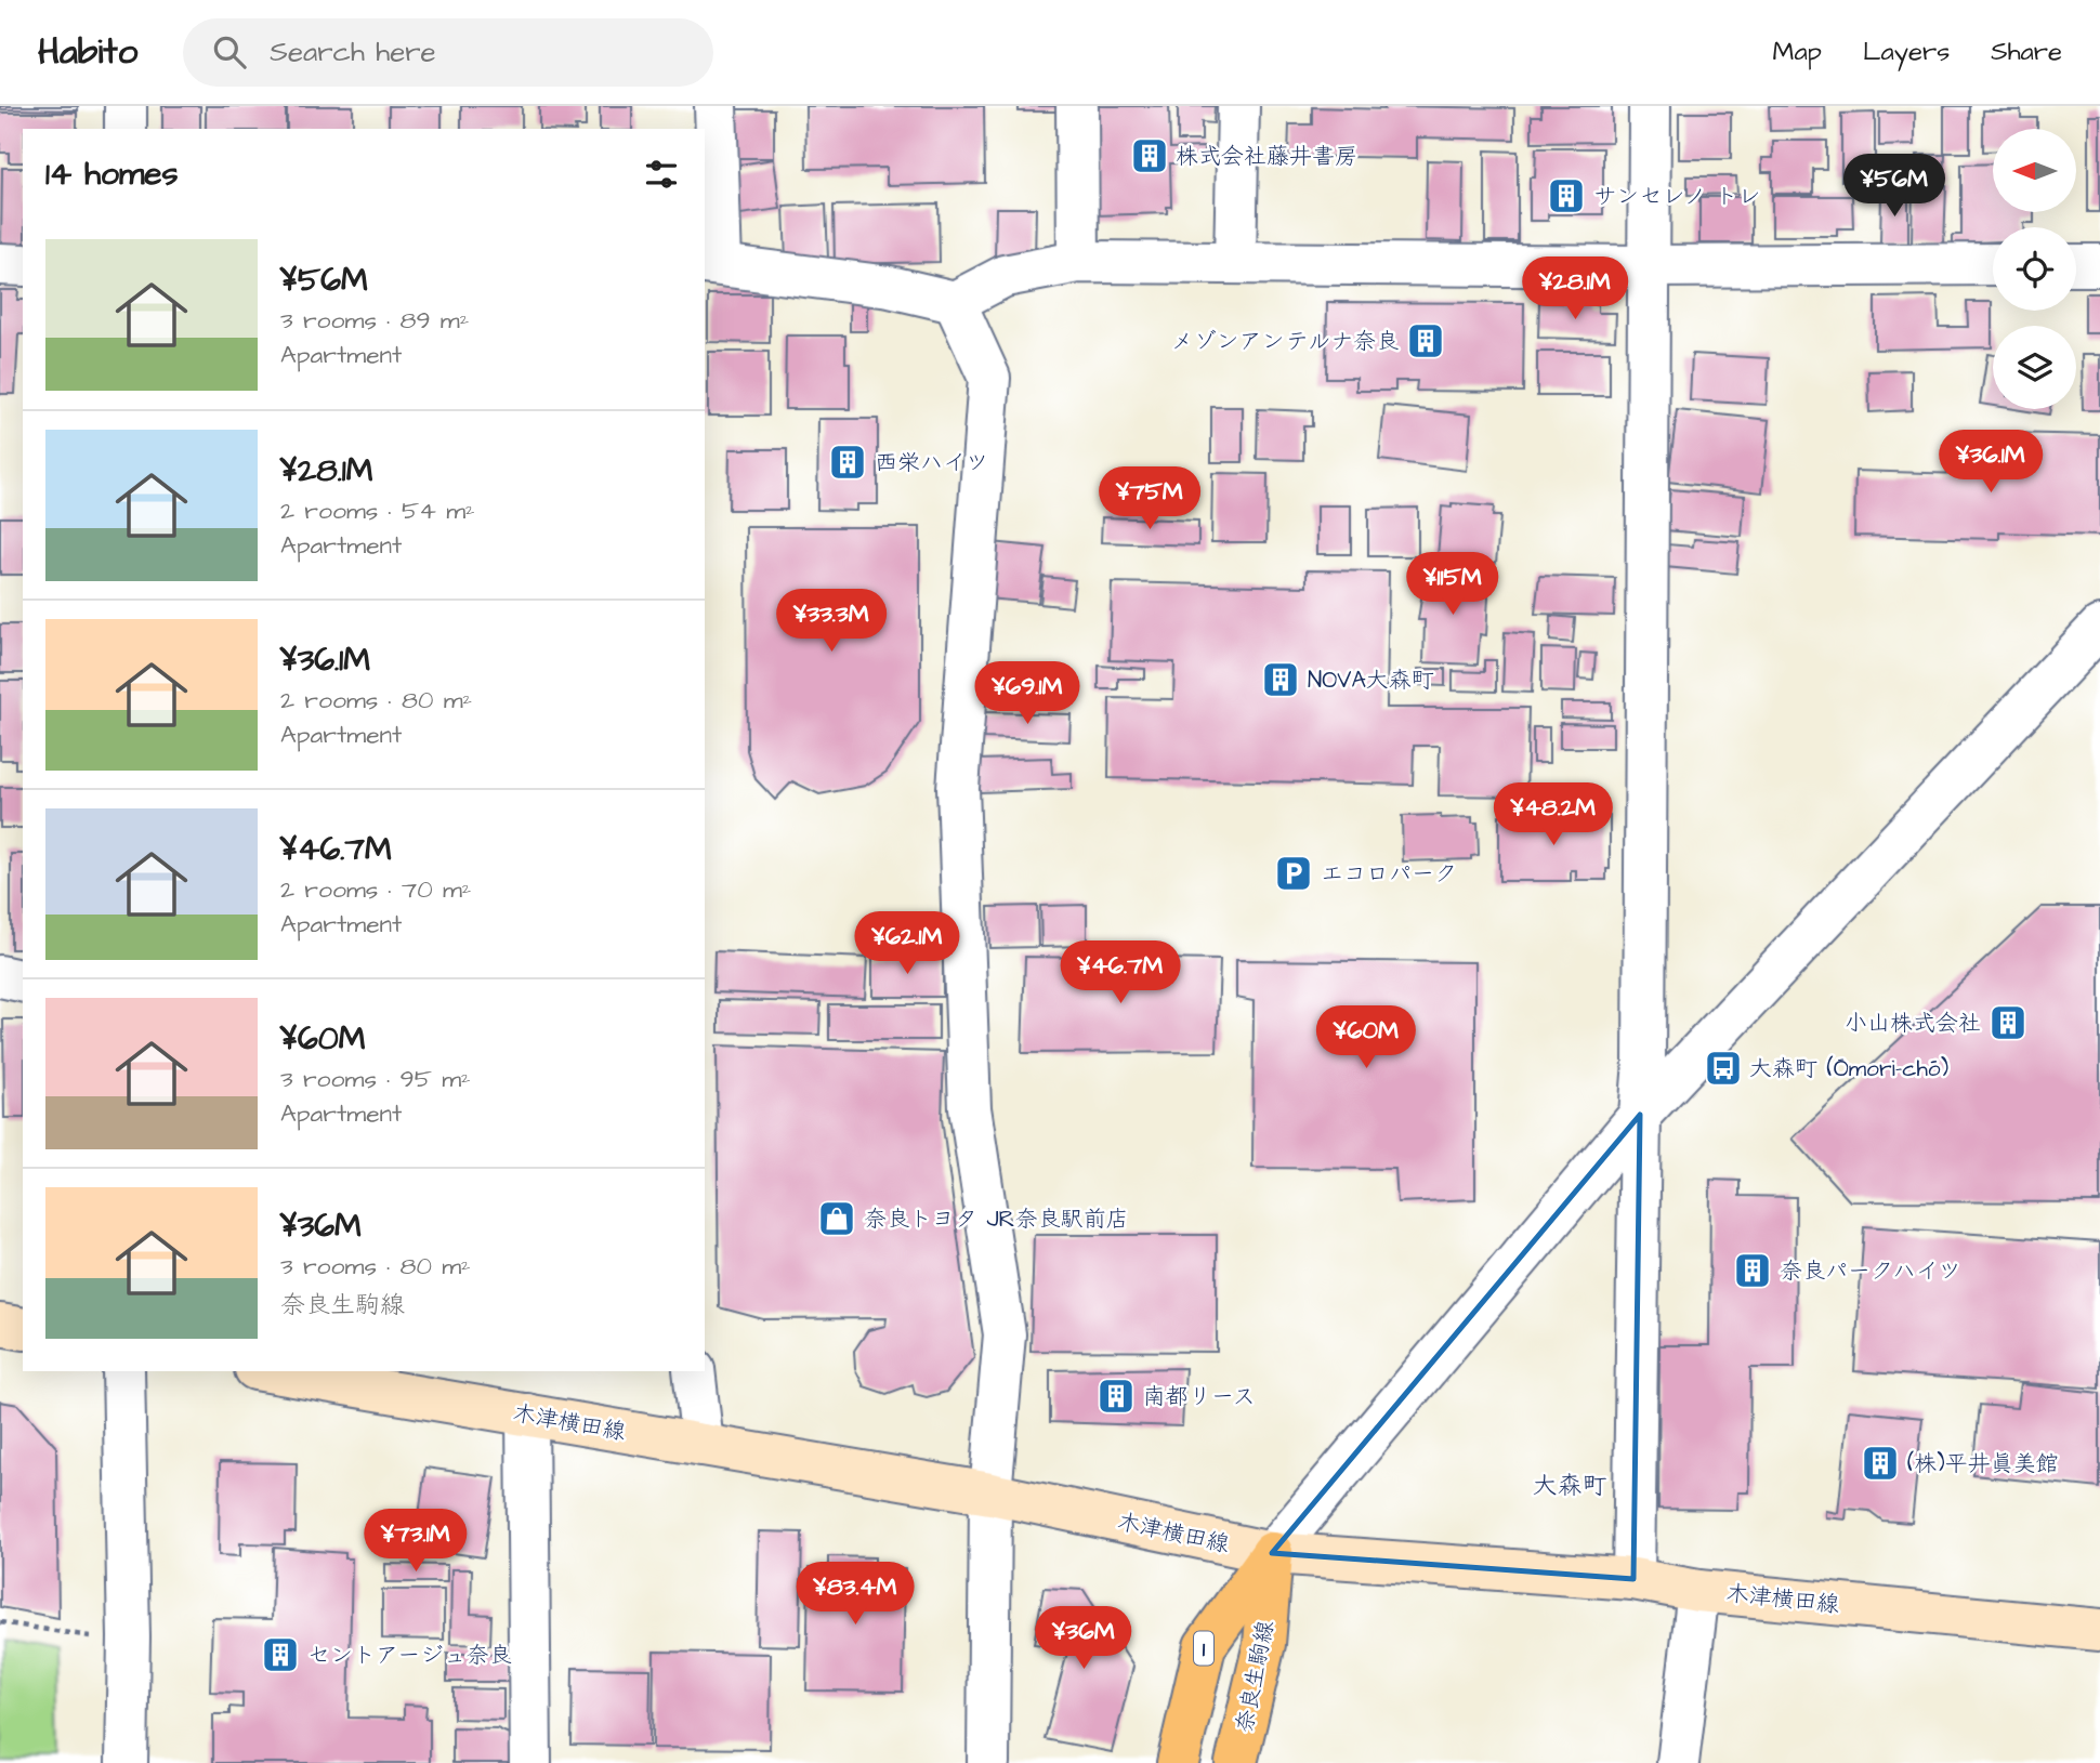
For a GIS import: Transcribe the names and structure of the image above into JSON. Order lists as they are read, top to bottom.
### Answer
{
  "streets": {
    "main road": ["木津横田線", "1", "奈良生駒線"]
  },
  "crossings": [
    ["木津横田線", "奈良生駒線"]
  ],
  "districts": ["大森町"],
  "places": {
    "building": [
      "株式会社藤井書房",
      "サンセレノ トレ",
      "メゾンアンテルナ奈良",
      "西栄ハイツ",
      "NOVA大森町",
      "小山株式会社",
      "奈良パークハイツ",
      "南都リース",
      "(株)平井眞美館",
      "セントアージュ奈良"
    ],
    "parking": ["エコロパーク"],
    "bus stop": ["大森町 (Ōmori-chō)"],
    "shop": ["奈良トヨタ JR奈良駅前店"]
  },
  "north": "left",
  "page": {
    "header": "Habito",
    "search": "Search here",
    "nav": ["Map", "Layers", "Share"],
    "heading": "14 homes",
    "price": [
      "¥56M",
      "¥28.1M",
      "¥36.1M",
      "¥75M",
      "¥115M",
      "¥33.3M",
      "¥69.1M",
      "¥48.2M",
      "¥62.1M",
      "¥46.7M",
      "¥60M",
      "¥73.1M",
      "¥83.4M",
      "¥36M"
    ],
    "list": [
      {
        "name": "¥56M",
        "note": "3 rooms · 89 m² · Apartment"
      },
      {
        "name": "¥28.1M",
        "note": "2 rooms · 54 m² · Apartment"
      },
      {
        "name": "¥36.1M",
        "note": "2 rooms · 80 m² · Apartment"
      },
      {
        "name": "¥46.7M",
        "note": "2 rooms · 70 m² · Apartment"
      },
      {
        "name": "¥60M",
        "note": "3 rooms · 95 m² · Apartment"
      },
      {
        "name": "¥36M",
        "note": "3 rooms · 80 m² · 奈良生駒線"
      }
    ]
  }
}
